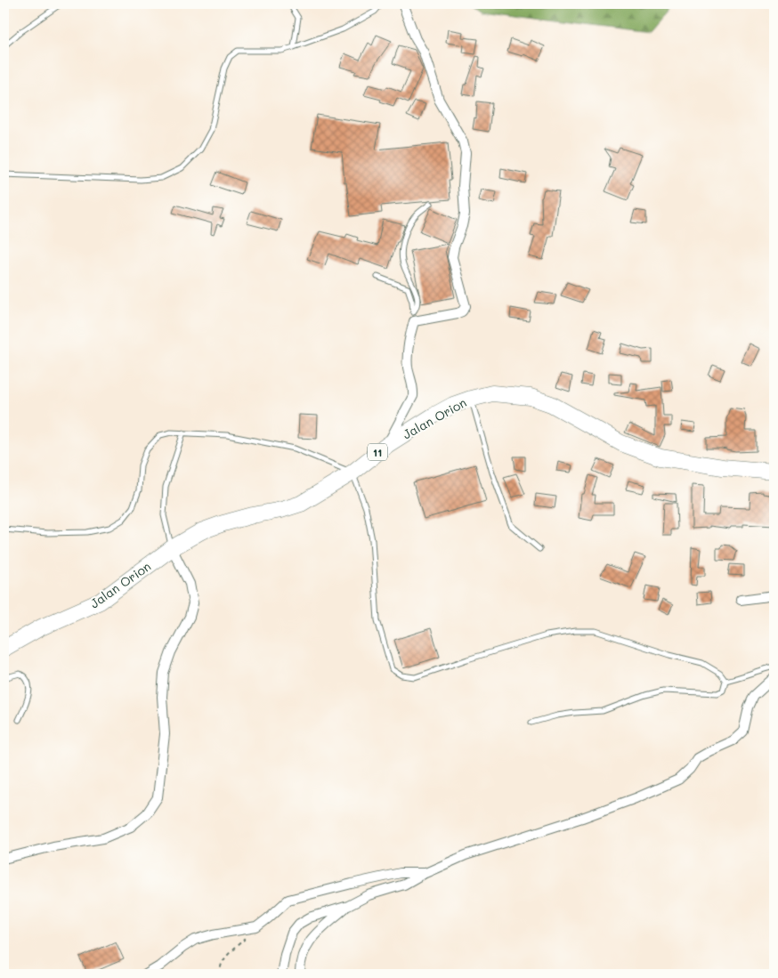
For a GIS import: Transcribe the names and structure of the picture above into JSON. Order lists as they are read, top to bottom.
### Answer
{
  "streets": {
    "highway": ["Jalan Orion", "11"]
  }
}
